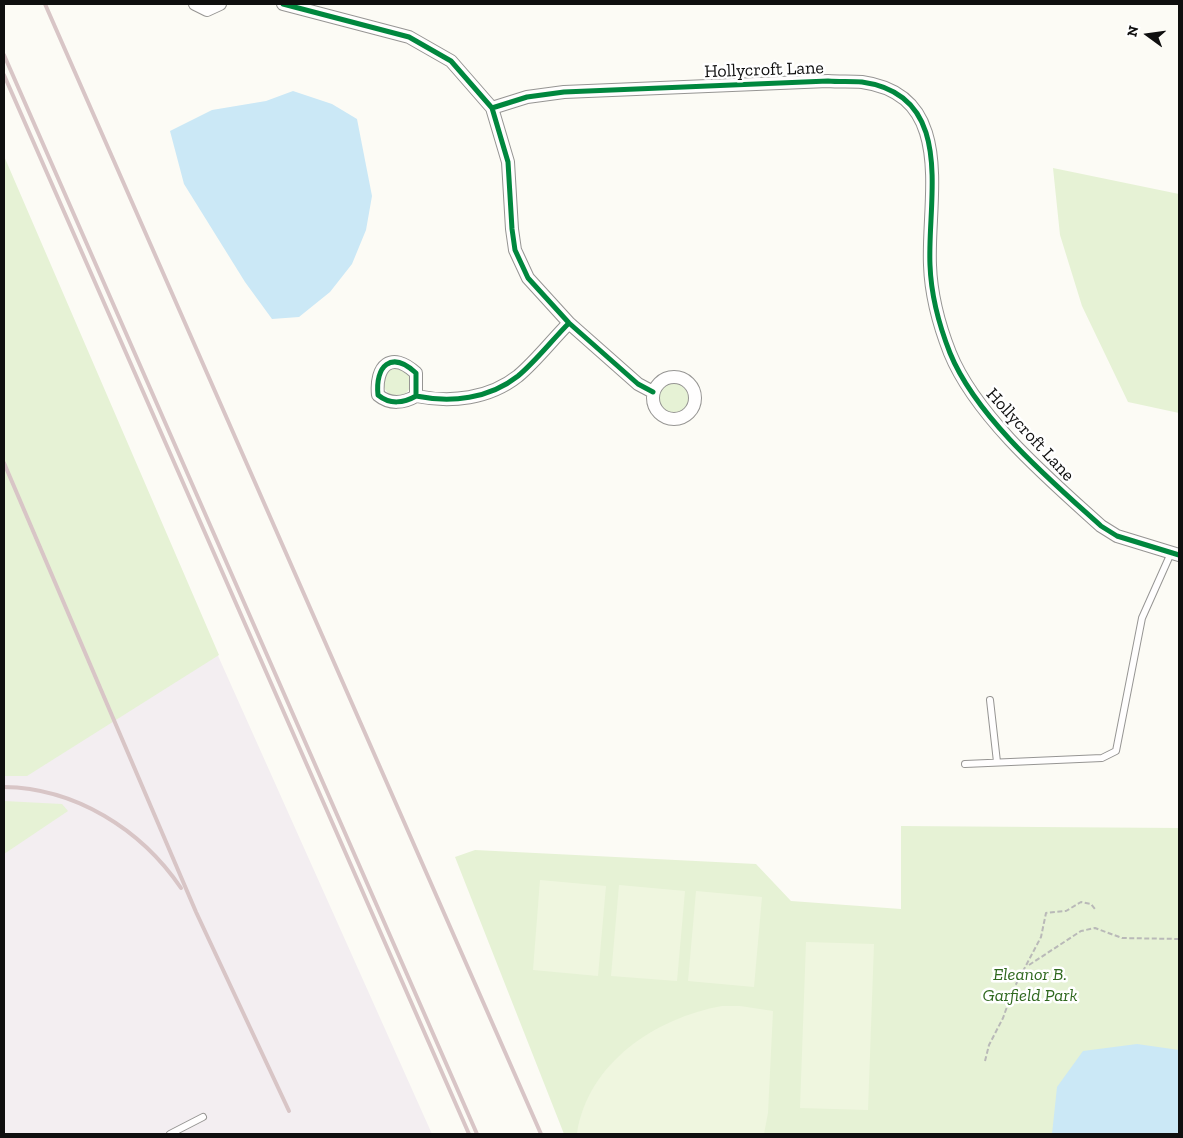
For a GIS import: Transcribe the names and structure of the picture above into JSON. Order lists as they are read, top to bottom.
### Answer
{
  "streets": {
    "street": ["Hollycroft Lane"]
  },
  "parks": ["Eleanor B. Garfield Park"],
  "north": "left"
}
